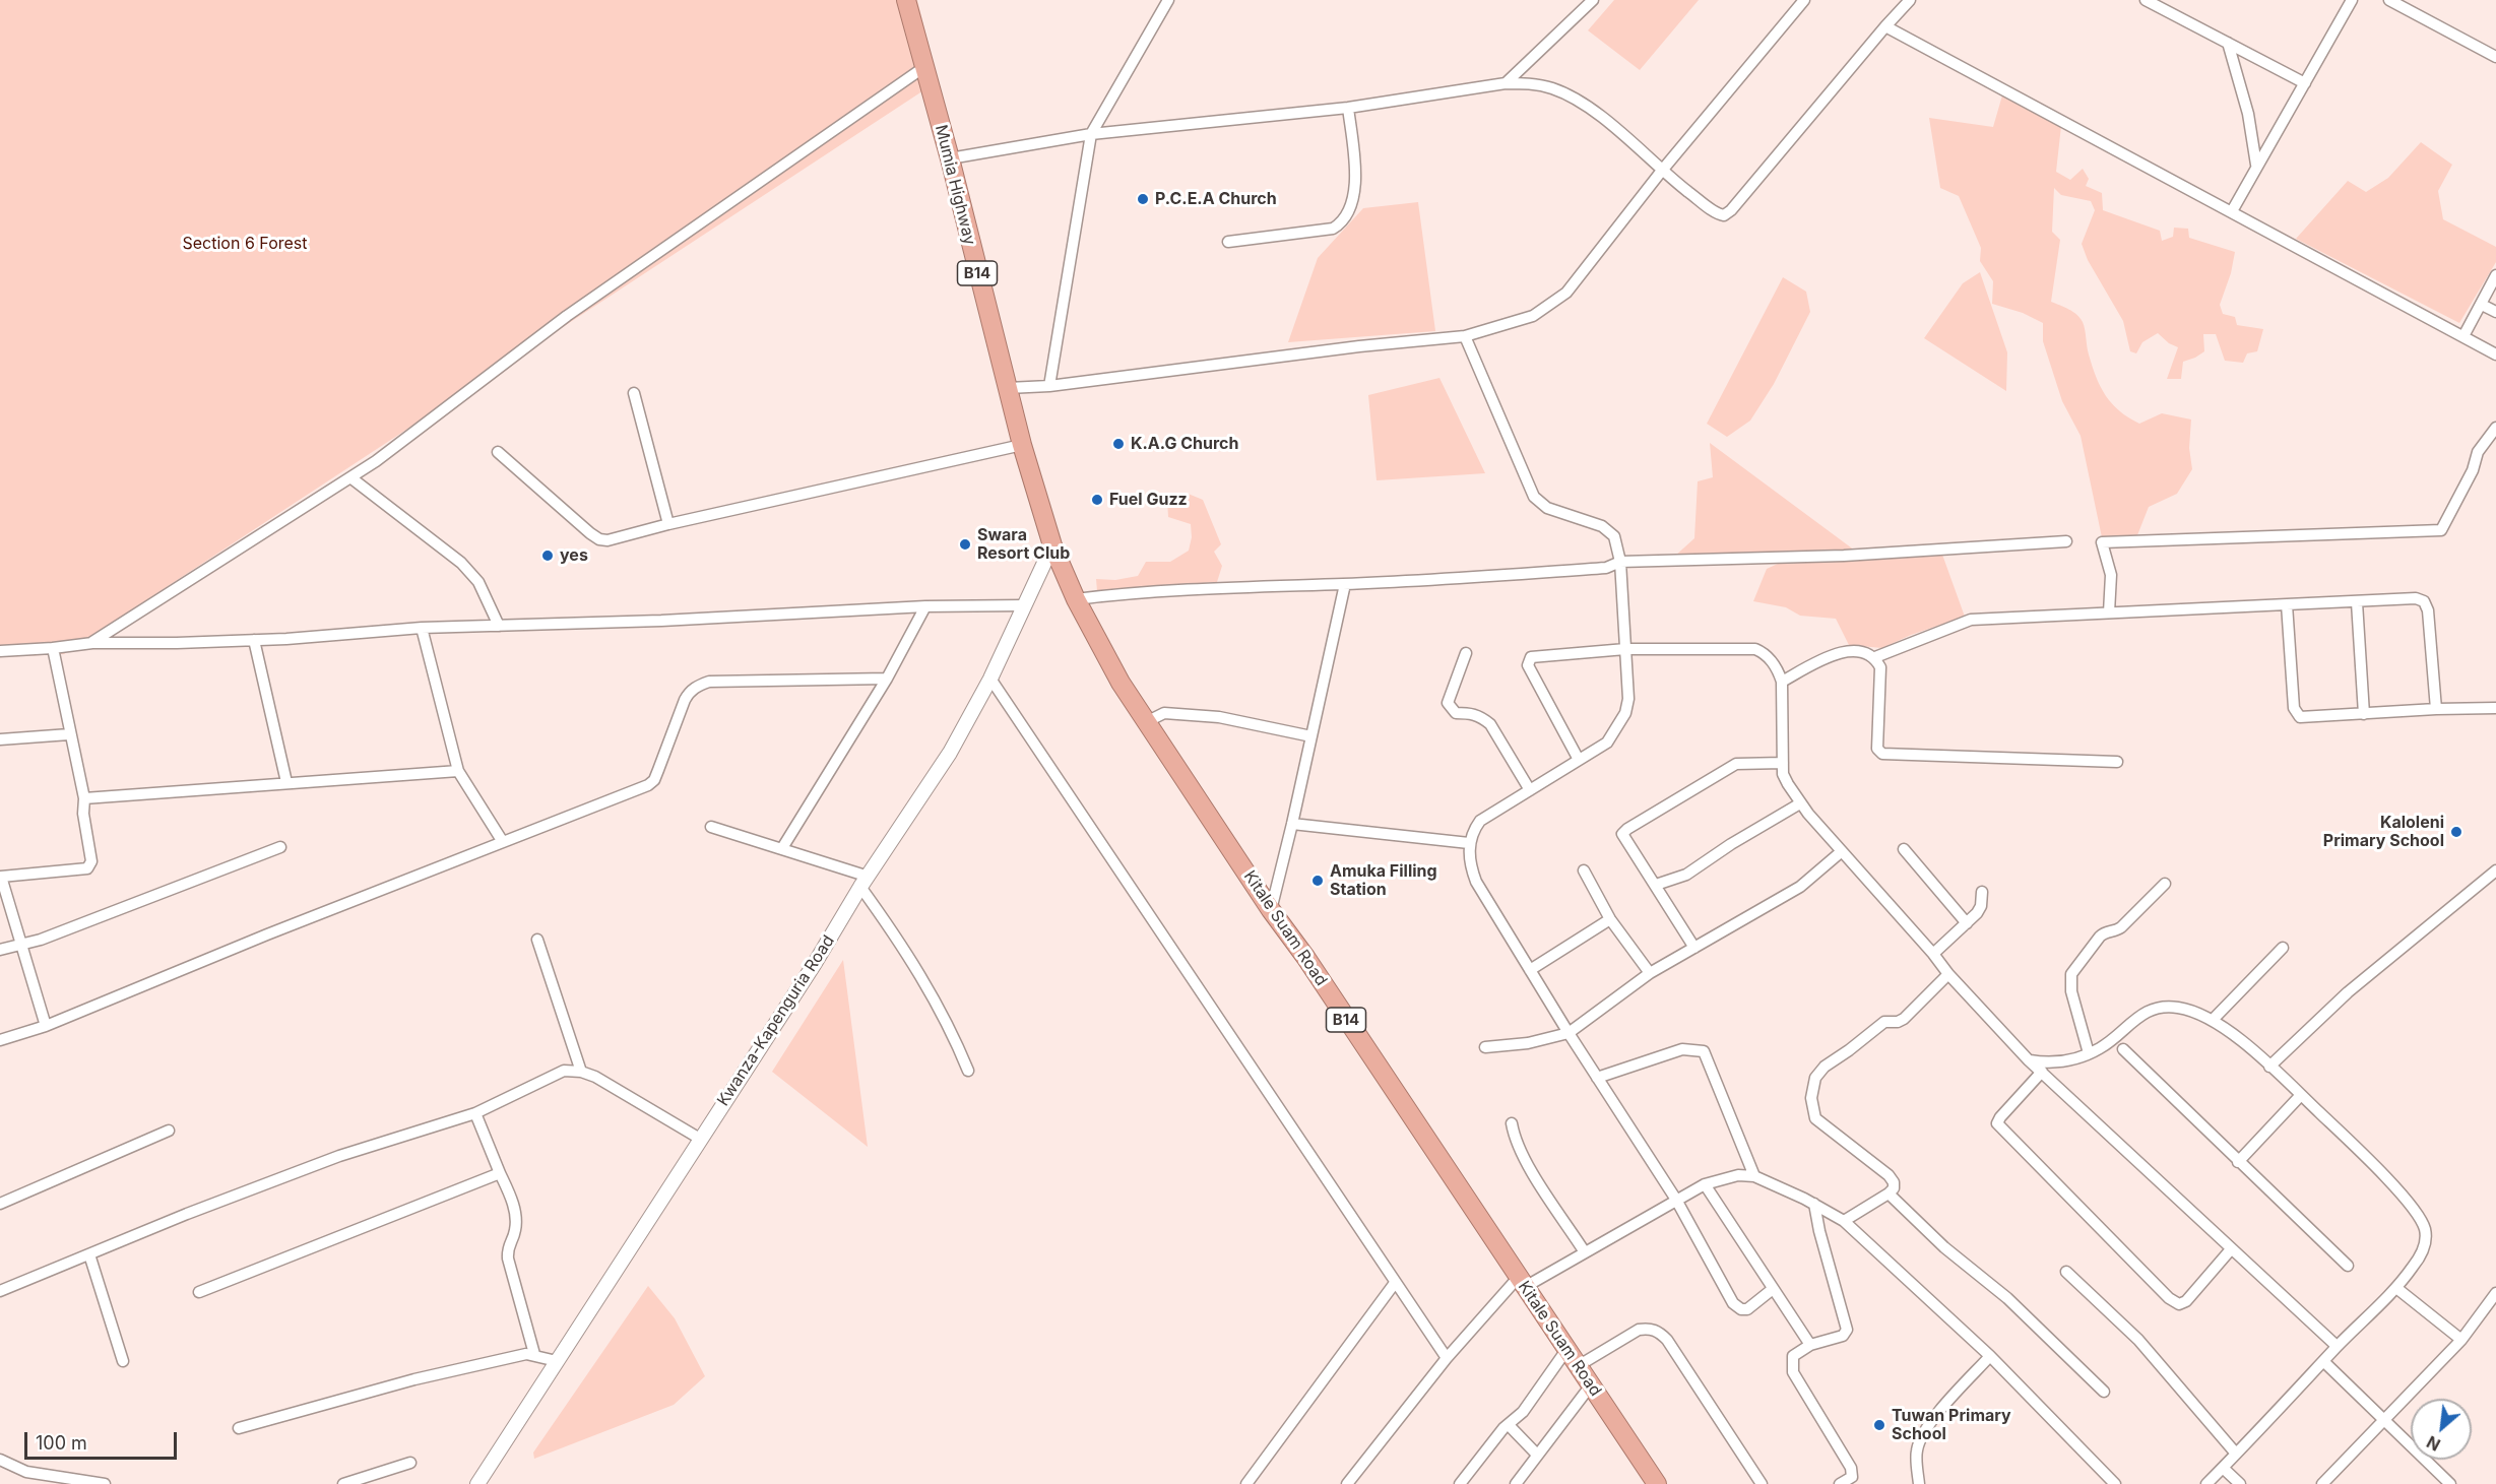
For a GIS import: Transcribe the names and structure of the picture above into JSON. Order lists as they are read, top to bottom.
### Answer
{
  "streets": {
    "highway": ["Mumia Highway", "B14", "Kitale Suam Road"],
    "street": ["Kwanza-Kapenguria Road"]
  },
  "crossings": [
    ["Mumia Highway", "Kitale Suam Road"],
    ["Mumia Highway", "Kwanza-Kapenguria Road"],
    ["Kitale Suam Road", "Kwanza-Kapenguria Road"]
  ],
  "parks": ["Section 6 Forest"],
  "places": [
    "P.C.E.A Church",
    "K.A.G Church",
    "Fuel Guzz",
    "Swara Resort Club",
    "yes",
    "Kaloleni Primary School",
    "Amuka Filling Station",
    "Tuwan Primary School"
  ],
  "scale_bar": "100 m",
  "north": "bottom left"
}
